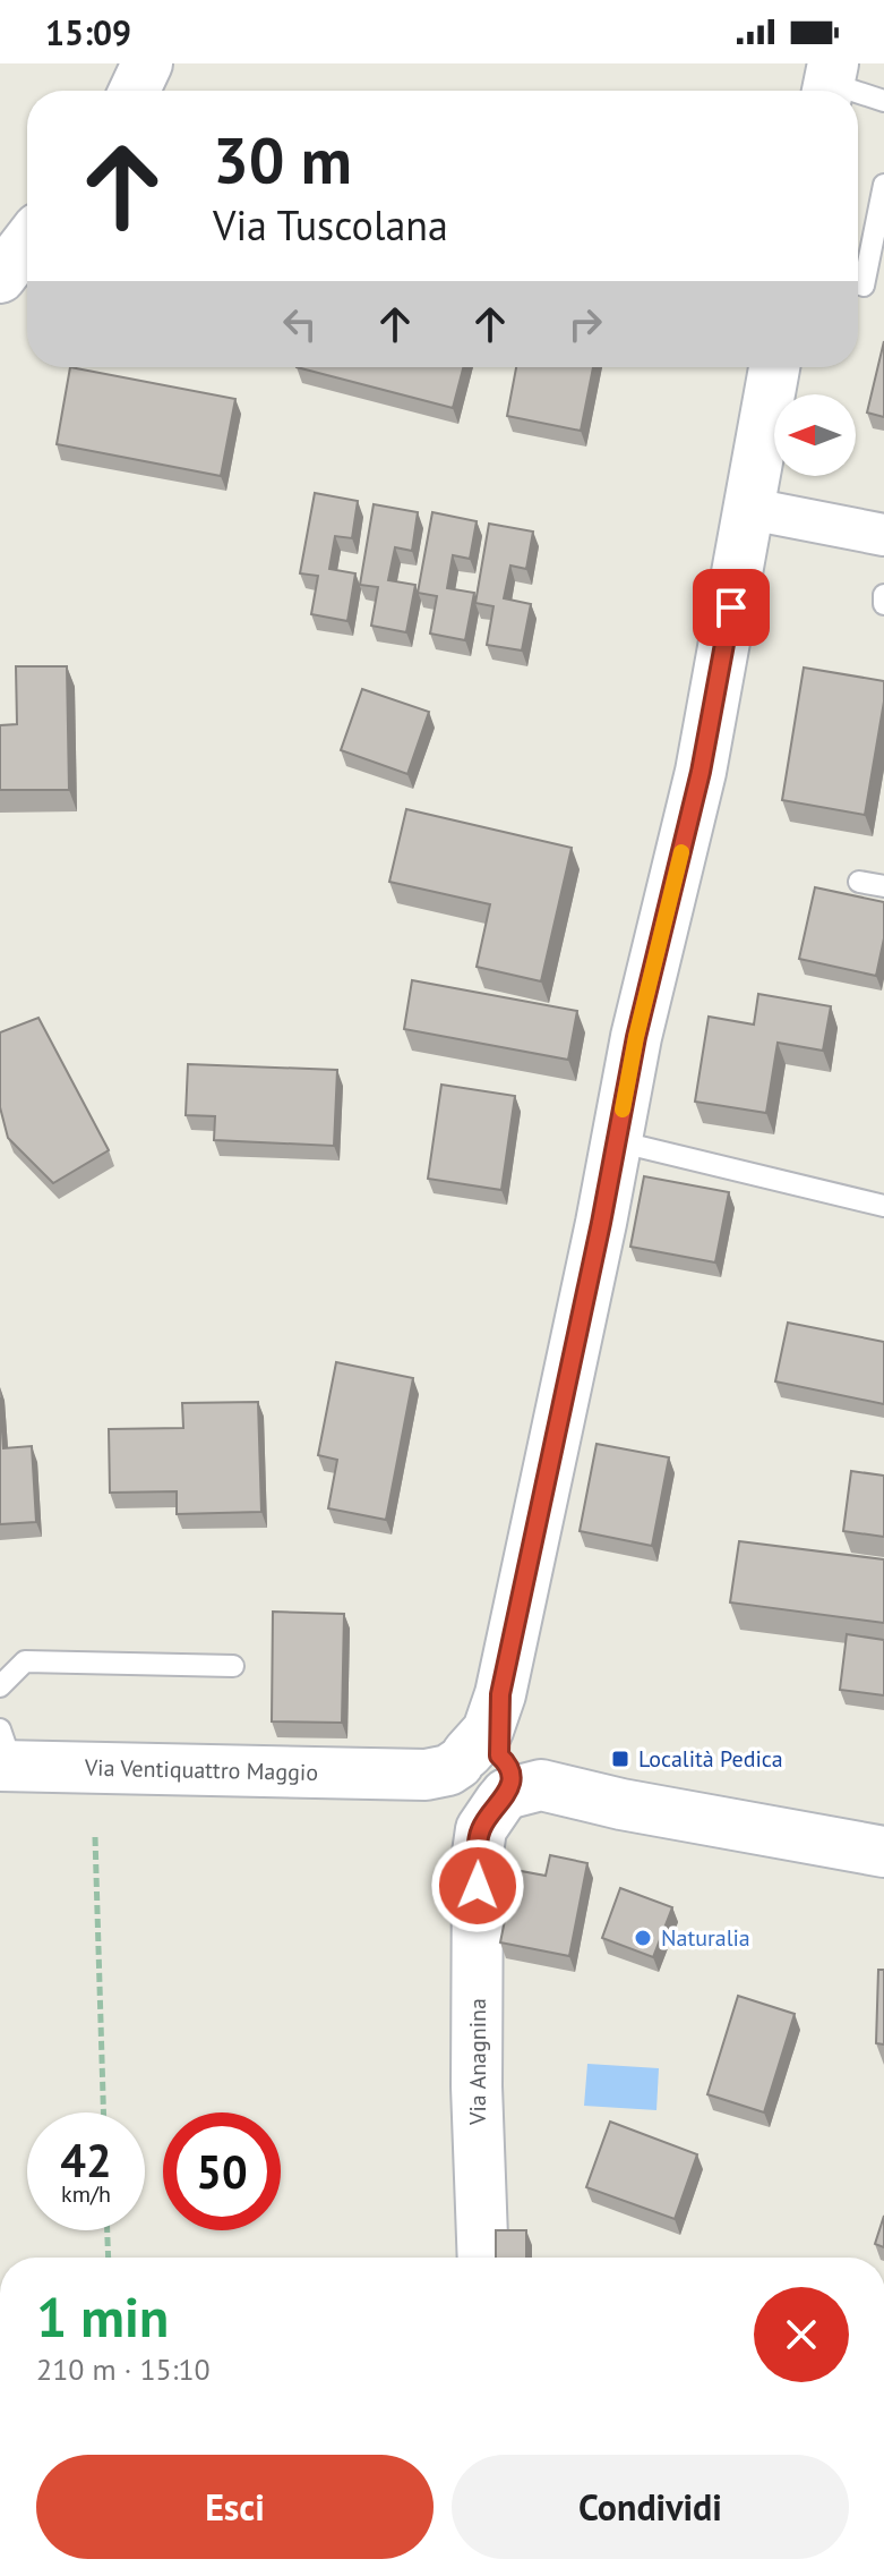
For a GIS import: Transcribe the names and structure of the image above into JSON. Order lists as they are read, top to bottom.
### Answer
{
  "streets": {
    "main road": ["Via Ventiquattro Maggio", "Via Anagnina"]
  },
  "crossings": [
    ["Via Ventiquattro Maggio", "Via Anagnina"]
  ],
  "places": {
    "transit": ["Località Pedica"],
    "other": ["Naturalia"]
  },
  "north": "left",
  "page": {
    "status": "15:09",
    "turn": ["30 m", "Via Tuscolana"],
    "speed": "42 km/h",
    "limit": "50",
    "heading": ["1 min", "210 m · 15:10"],
    "buttons": ["Esci", "Condividi"]
  }
}
